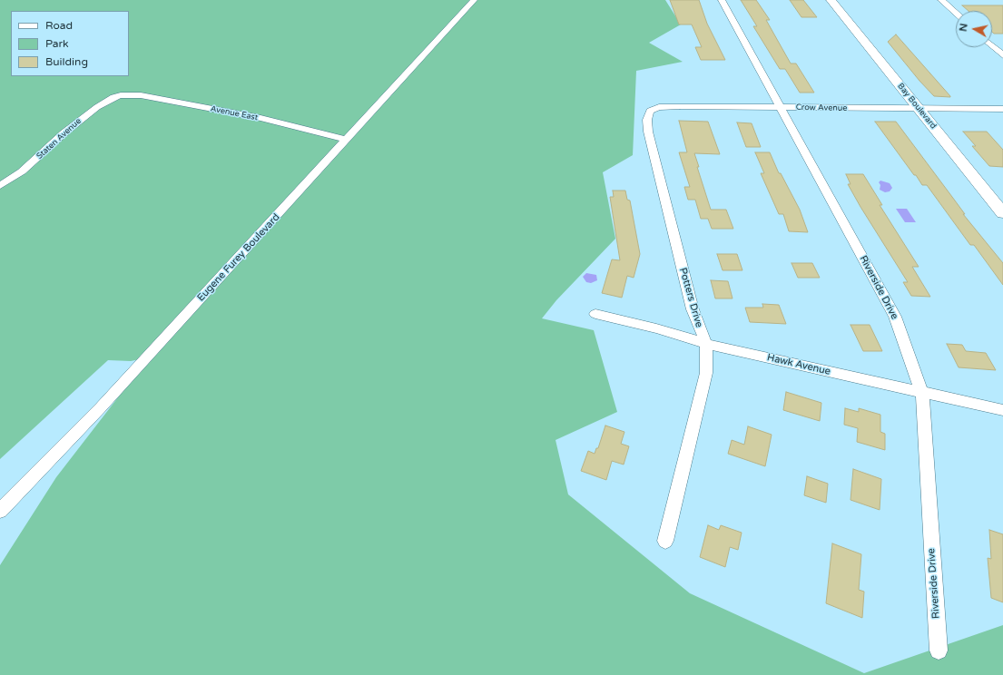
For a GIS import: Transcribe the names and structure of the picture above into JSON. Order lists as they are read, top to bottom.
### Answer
{
  "streets": {
    "street": [
      "Bay Boulevard",
      "Crow Avenue",
      "Avenue East",
      "Staten Avenue",
      "Eugene Furey Boulevard",
      "Riverside Drive",
      "Potters Drive",
      "Hawk Avenue"
    ]
  },
  "crossings": [
    ["Bay Boulevard", "Crow Avenue"],
    ["Crow Avenue", "Riverside Drive"],
    ["Crow Avenue", "Potters Drive"],
    ["Avenue East", "Staten Avenue"],
    ["Avenue East", "Eugene Furey Boulevard"],
    ["Riverside Drive", "Hawk Avenue"],
    ["Potters Drive", "Hawk Avenue"]
  ],
  "legend": ["Road", "Park", "Building"],
  "north": "left"
}
